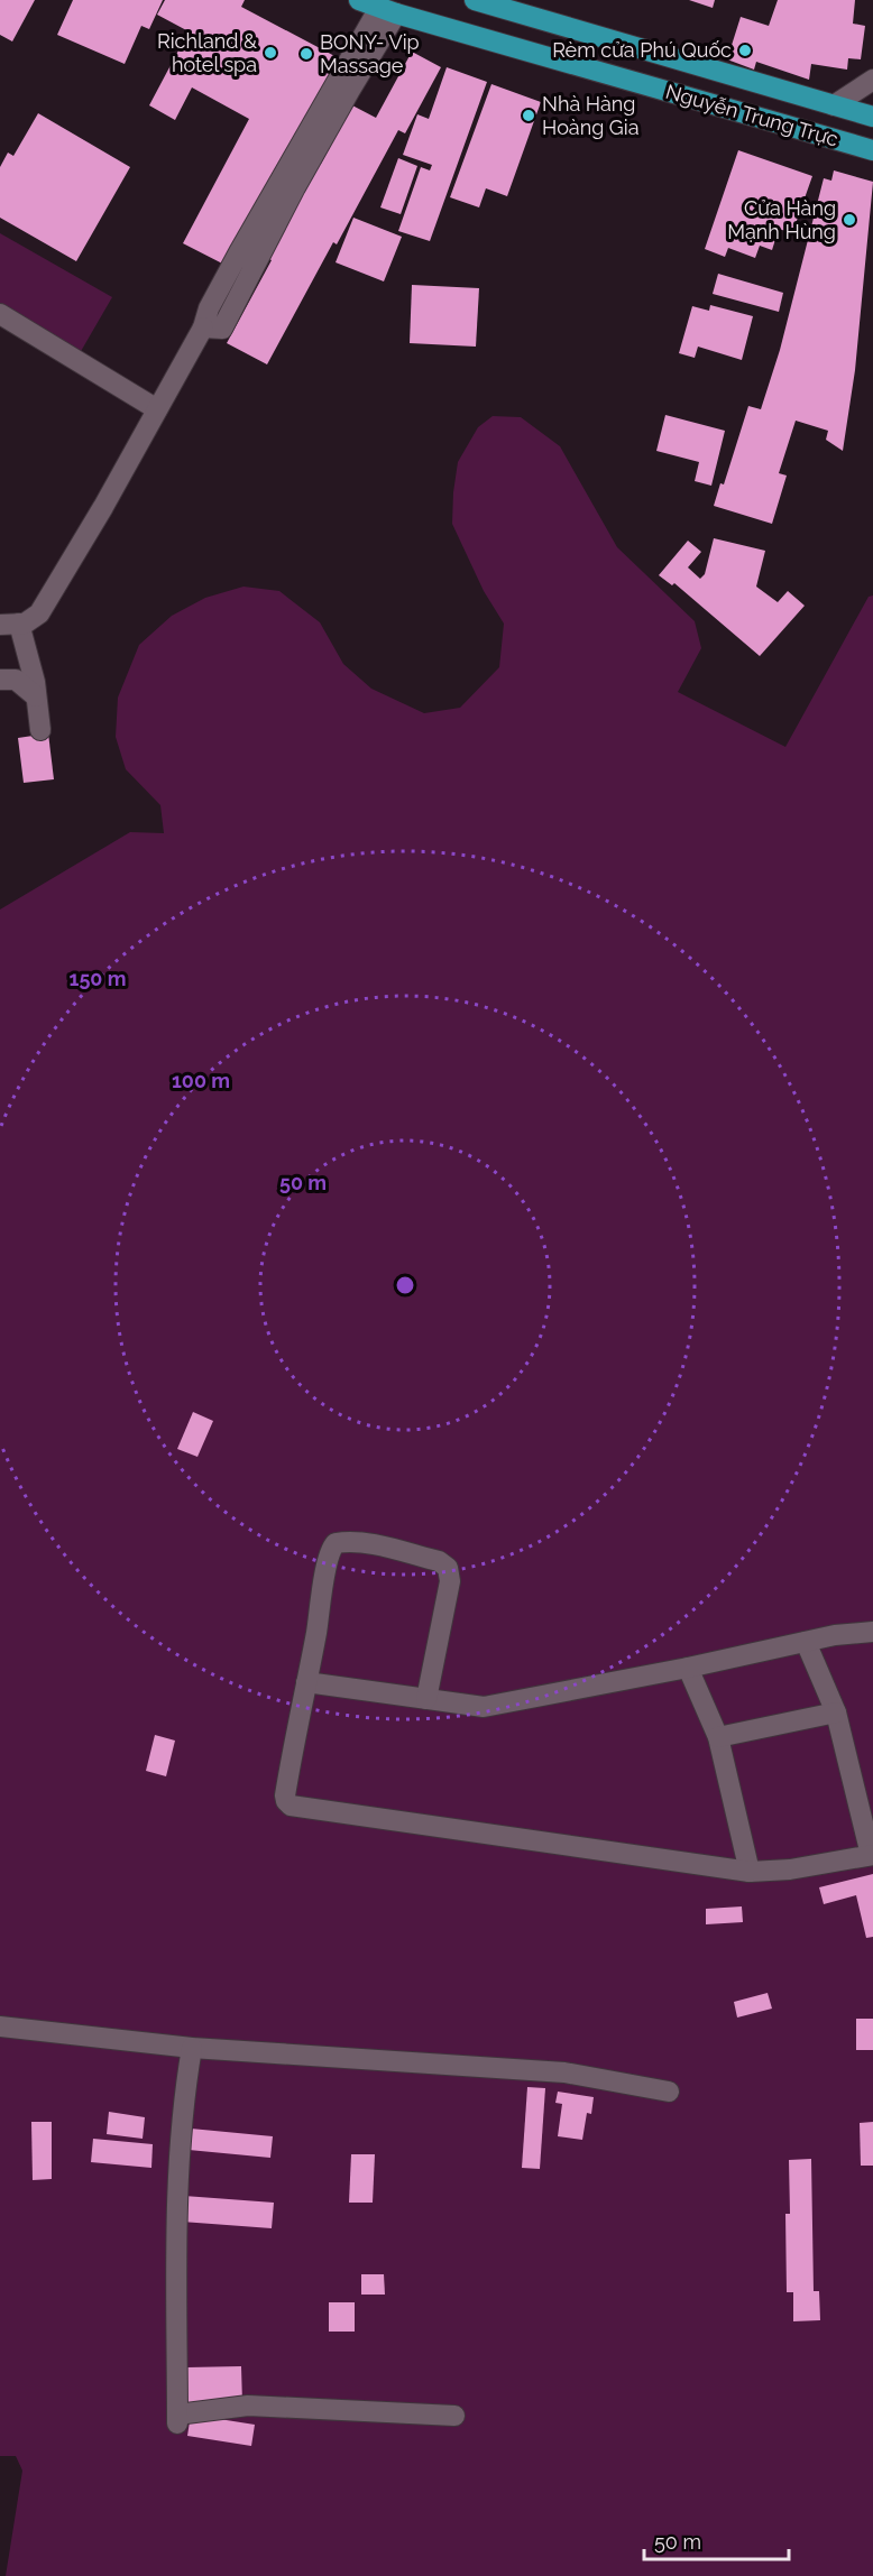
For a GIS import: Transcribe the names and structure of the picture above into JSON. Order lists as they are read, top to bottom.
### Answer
{
  "streets": {
    "main road": ["Nguyễn Trung Trực"]
  },
  "places": [
    "Rèm cửa Phú Quốc",
    "Richland & hotel spa",
    "BONY- Vip Massage",
    "Nhà Hàng Hoàng Gia",
    "Cửa Hàng Mạnh Hùng"
  ],
  "scale_bar": "50 m",
  "rings": ["150 m", "100 m", "50 m"]
}
